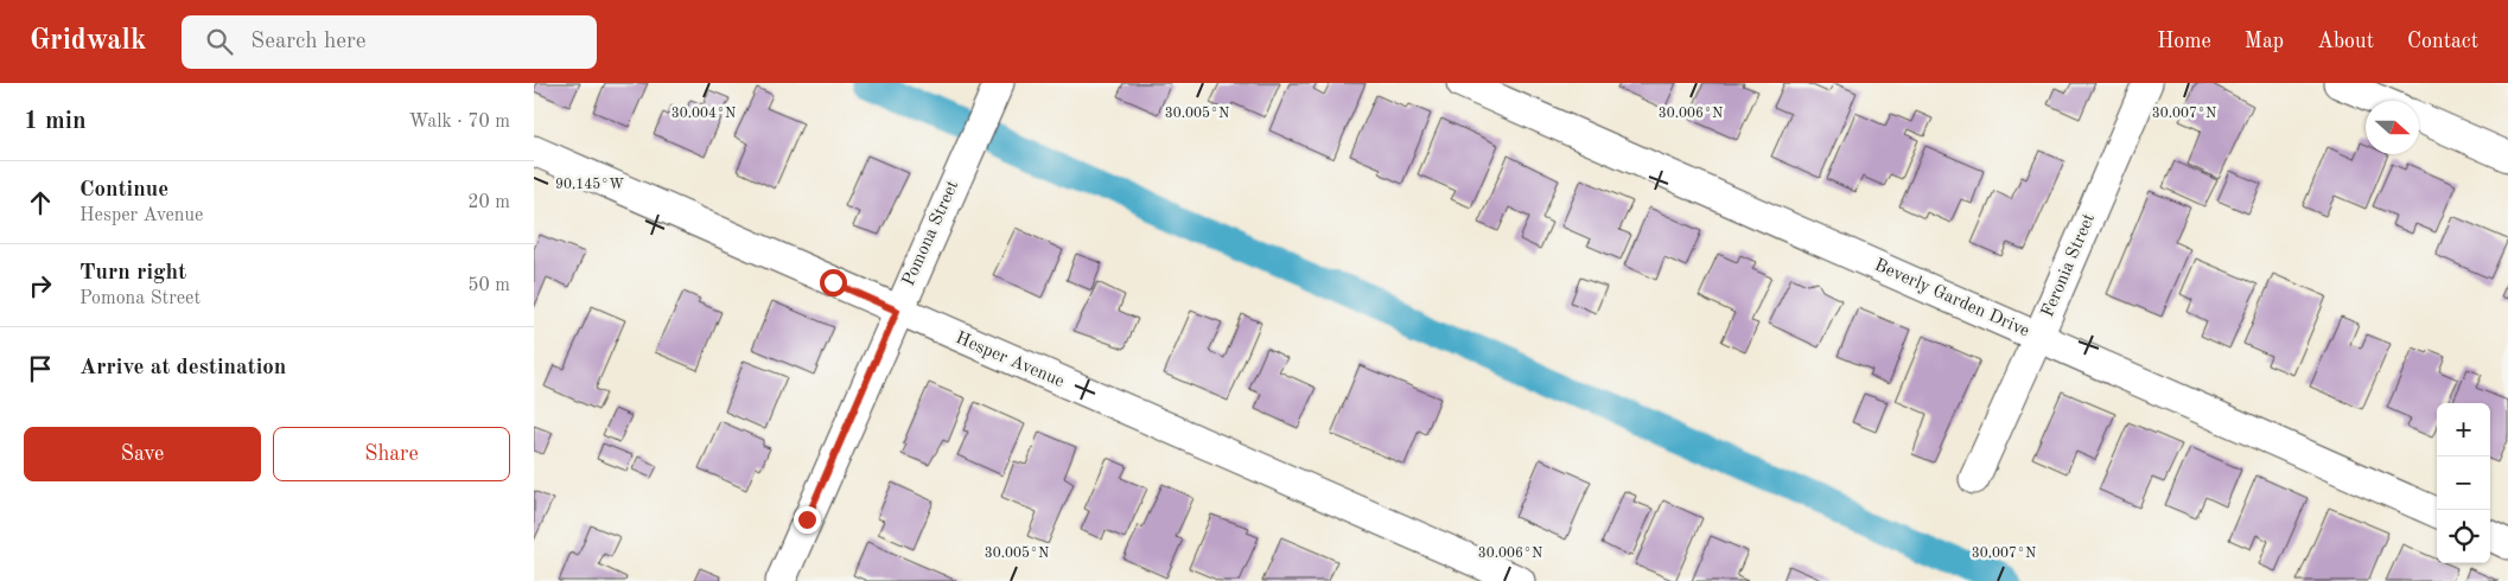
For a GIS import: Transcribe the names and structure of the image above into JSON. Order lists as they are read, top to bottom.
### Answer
{
  "streets": {
    "street": [
      "Pomona Street",
      "Feronia Street",
      "Beverly Garden Drive",
      "Hesper Avenue"
    ]
  },
  "crossings": [
    ["Pomona Street", "Hesper Avenue"],
    ["Feronia Street", "Beverly Garden Drive"]
  ],
  "north": "right",
  "page": {
    "header": "Gridwalk",
    "search": "Search here",
    "nav": [
      "Home",
      "Map",
      "About",
      "Contact"
    ],
    "heading": ["1 min", "Walk · 70 m"],
    "list": [
      ["Continue", "Hesper Avenue", "20 m"],
      ["Turn right", "Pomona Street", "50 m"],
      "Arrive at destination"
    ],
    "map_buttons": ["+", "−"],
    "buttons": ["Save", "Share"]
  },
  "coordinates": [
    "30.004°N",
    "30.005°N",
    "30.006°N",
    "30.007°N",
    "90.145°W"
  ]
}
